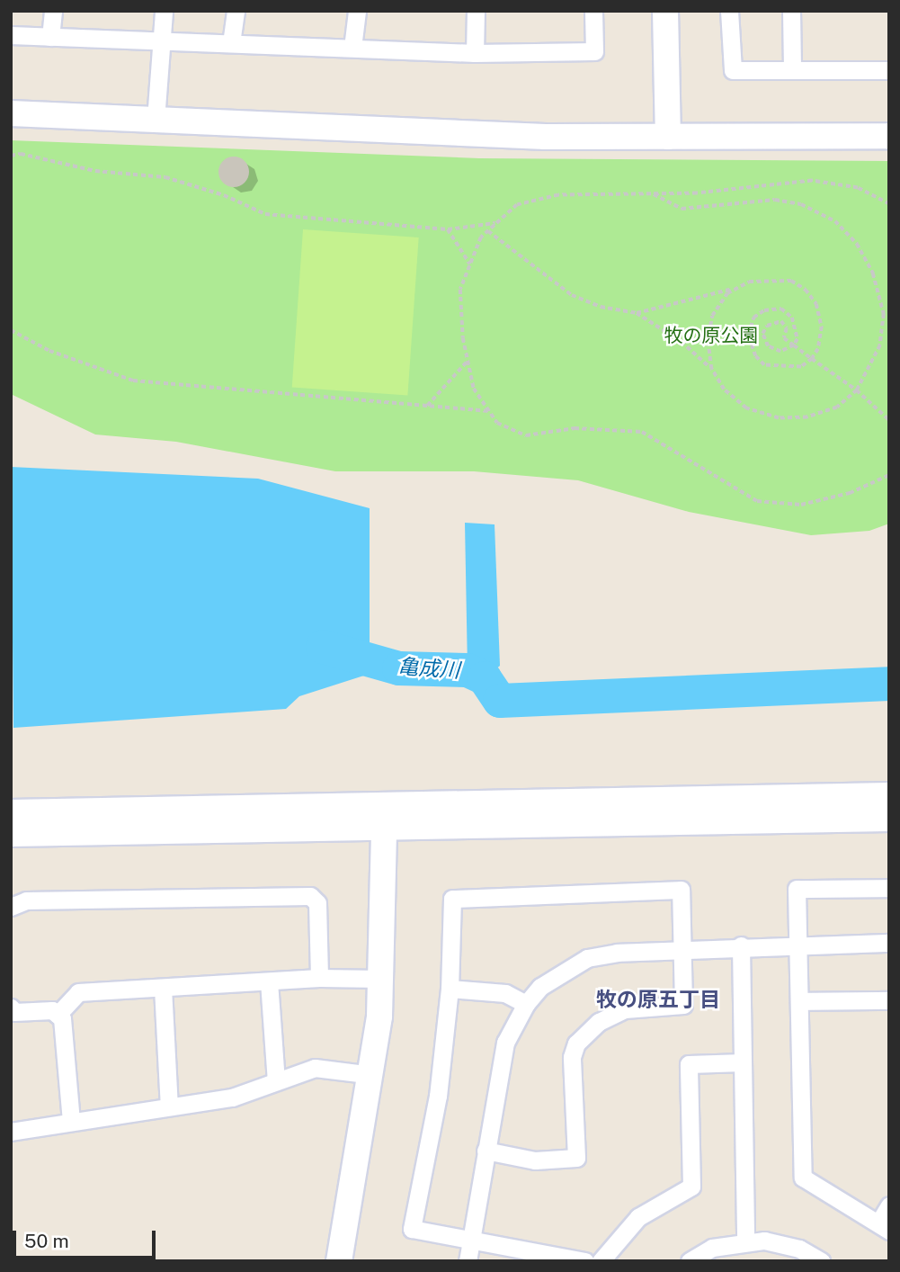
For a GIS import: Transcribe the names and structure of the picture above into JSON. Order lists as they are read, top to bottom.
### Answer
{
  "districts": ["牧の原五丁目"],
  "water": ["亀成川"],
  "parks": ["牧の原公園"],
  "scale_bar": "50 m"
}
